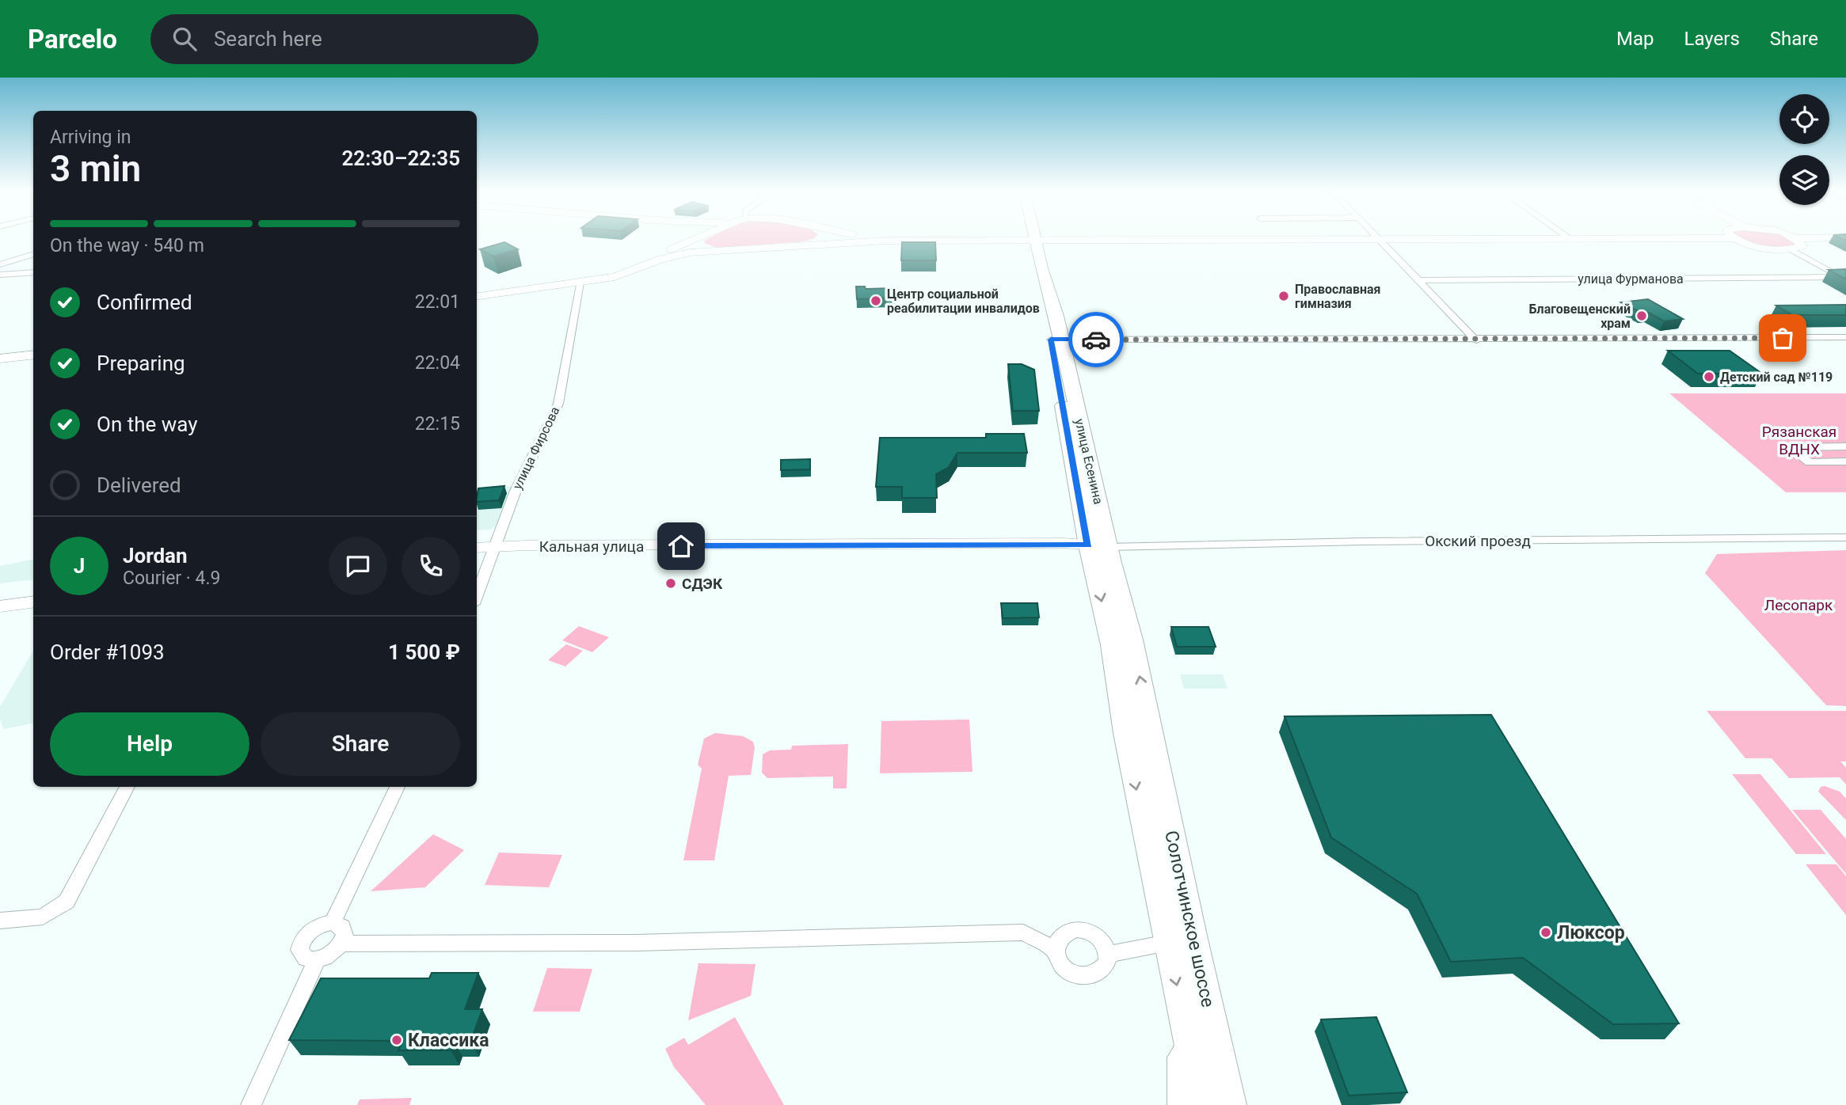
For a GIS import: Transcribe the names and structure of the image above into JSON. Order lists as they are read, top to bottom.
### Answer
{
  "streets": {
    "main road": ["улица Есенина", "Кальная улица", "Солотчинское шоссе"],
    "street": ["улица Фурманова", "улица Фирсова", "Окский проезд"]
  },
  "crossings": [
    ["улица Фирсова", "Кальная улица"],
    ["улица Есенина", "Окский проезд"],
    ["улица Есенина", "Кальная улица"],
    ["улица Есенина", "Солотчинское шоссе"],
    ["Окский проезд", "Кальная улица"],
    ["Окский проезд", "Солотчинское шоссе"],
    ["Кальная улица", "Солотчинское шоссе"]
  ],
  "parks": ["Рязанская ВДНХ", "Лесопарк"],
  "places": [
    "Православная гимназия",
    "Центр социальной реабилитации инвалидов",
    "Благовещенский храм",
    "Детский сад №119",
    "СДЭК",
    "Люксор",
    "Классика"
  ],
  "page": {
    "header": "Parcelo",
    "search": "Search here",
    "nav": ["Map", "Layers", "Share"],
    "heading": ["3 min", "Arriving in", "22:30–22:35"],
    "panel": [
      "Jordan",
      "Courier · 4.9",
      "Order #1093",
      "1 500 ₽"
    ],
    "bar": "On the way · 540 m",
    "list": [
      ["Confirmed", "22:01"],
      ["Preparing", "22:04"],
      ["On the way", "22:15"],
      "Delivered"
    ],
    "round": "J",
    "buttons": ["Help", "Share"]
  }
}
